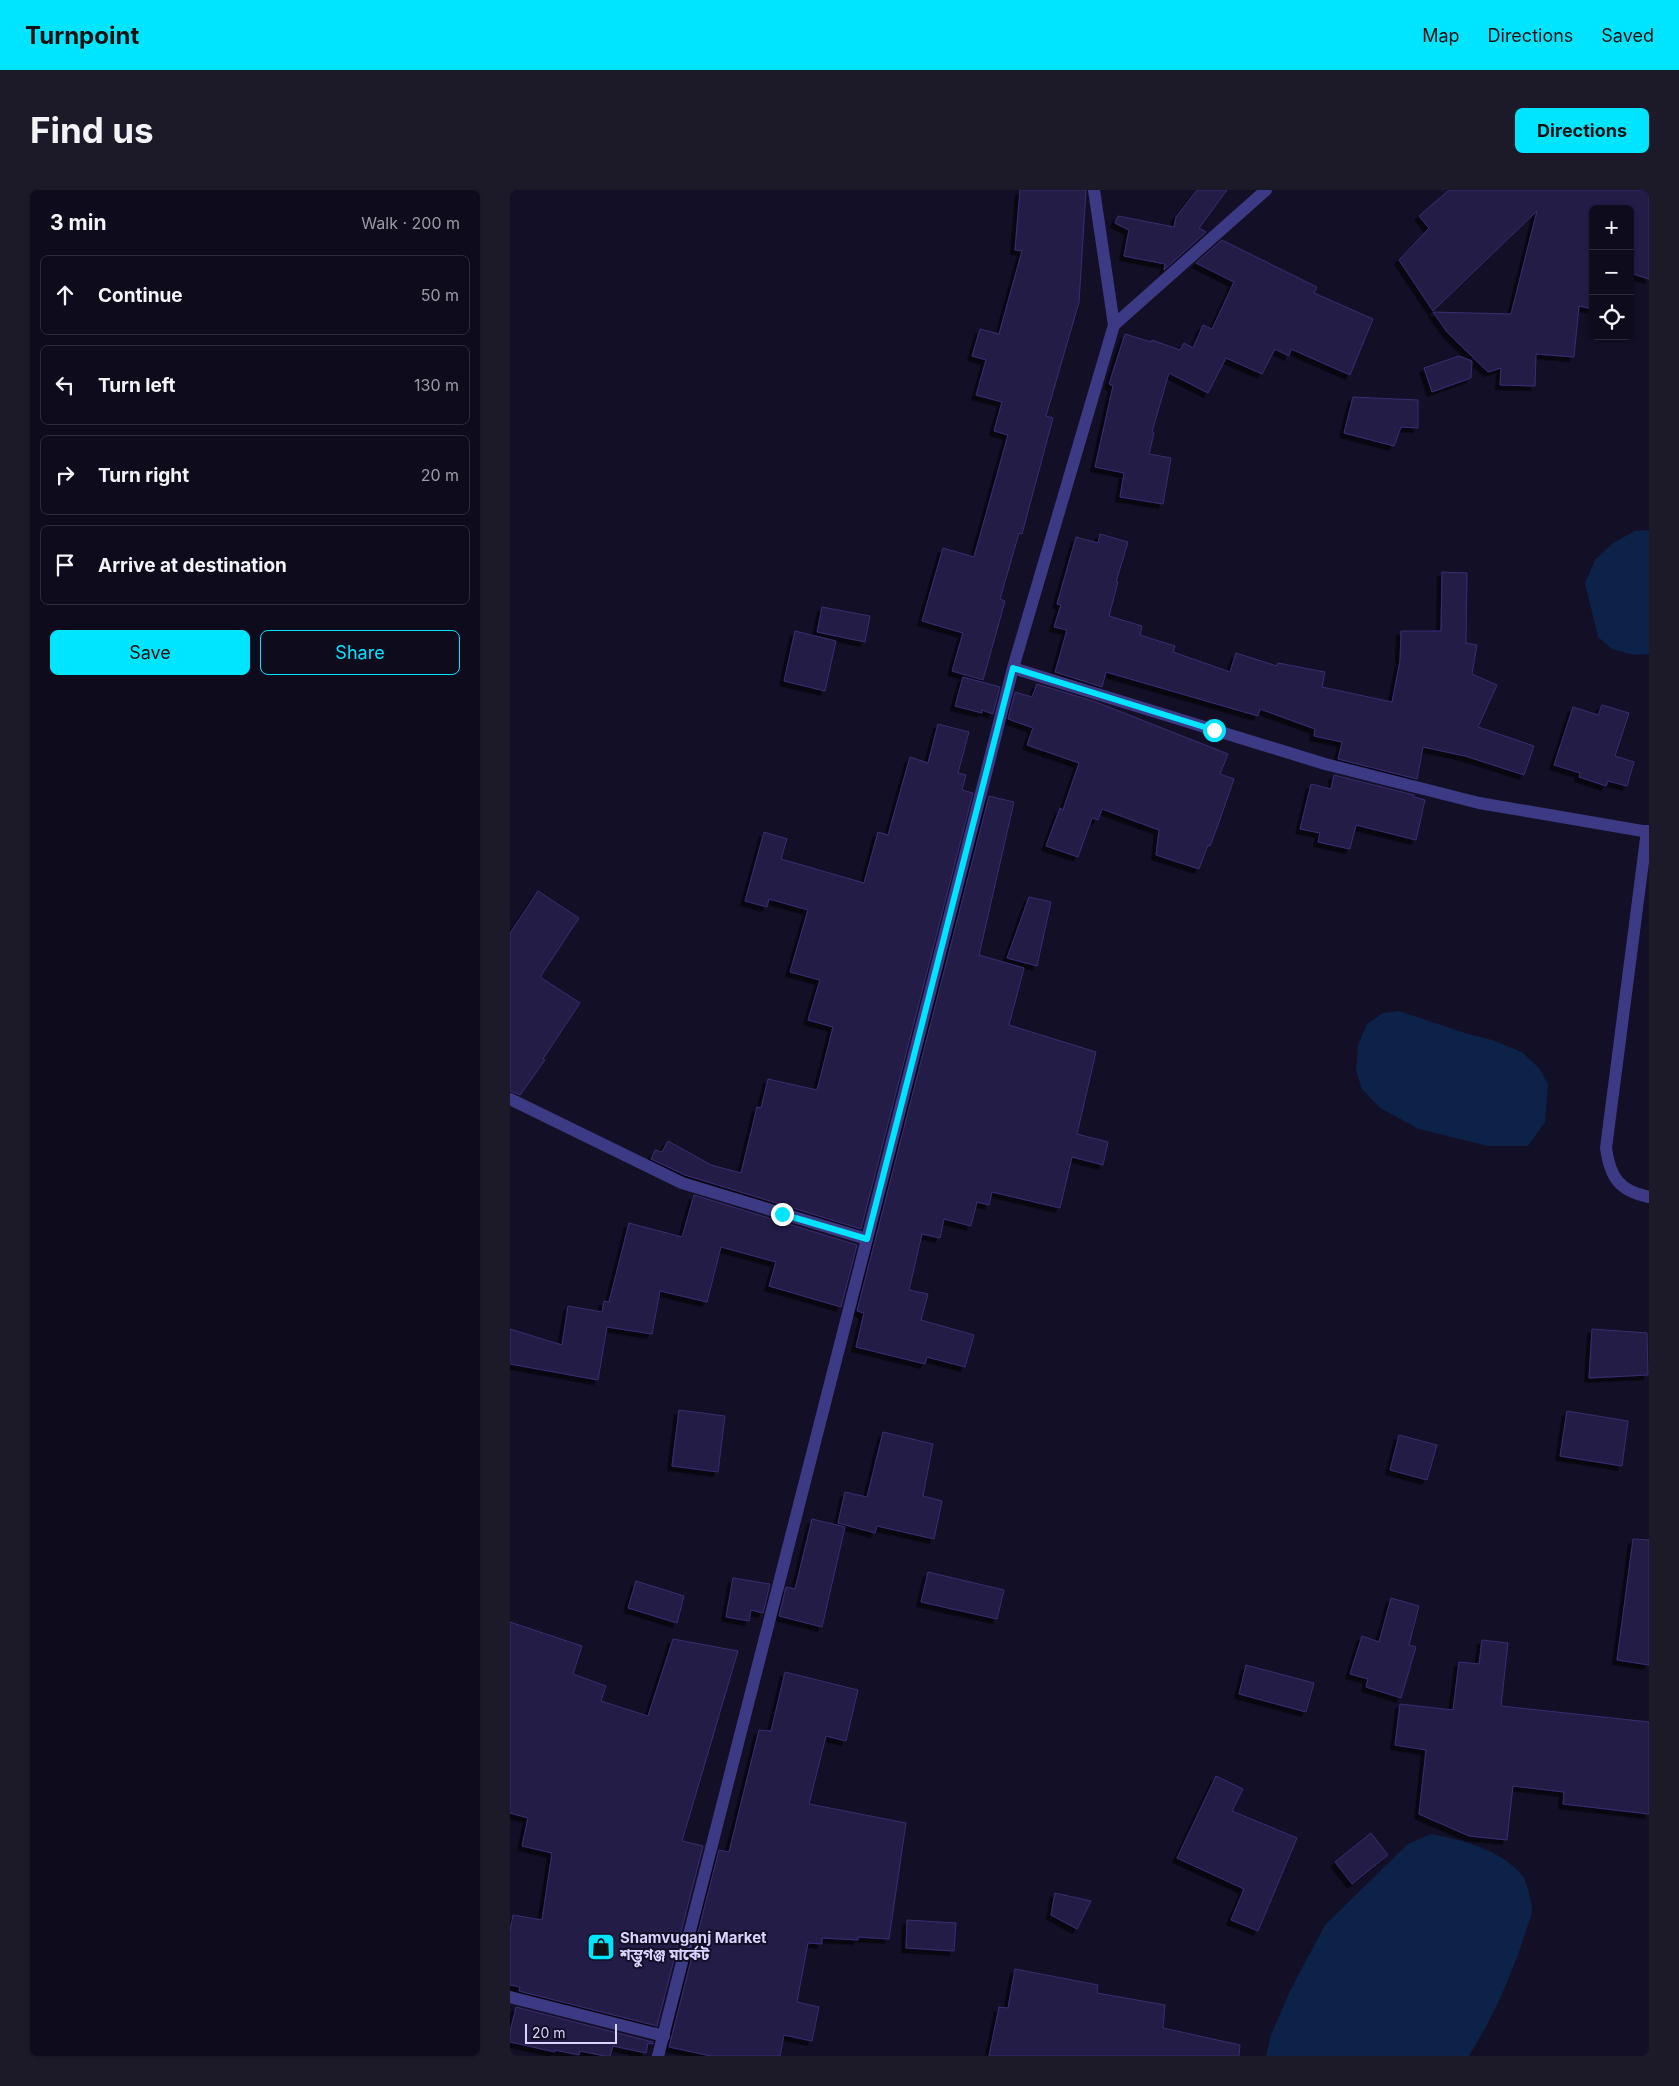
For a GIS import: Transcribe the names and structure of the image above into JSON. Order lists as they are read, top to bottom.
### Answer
{
  "places": {
    "shop": ["Shamvuganj Market শম্ভুগঞ্জ মার্কেট"]
  },
  "scale_bar": "20 m",
  "page": {
    "header": "Turnpoint",
    "nav": ["Map", "Directions", "Saved"],
    "buttons": [
      "Directions",
      ["Save", "Share"]
    ],
    "title": "Find us",
    "heading": ["3 min", "Walk · 200 m"],
    "map_buttons": ["+", "−"],
    "list": [
      ["Continue", "50 m"],
      ["Turn left", "130 m"],
      ["Turn right", "20 m"],
      "Arrive at destination"
    ],
    "scale": "20 m"
  }
}
